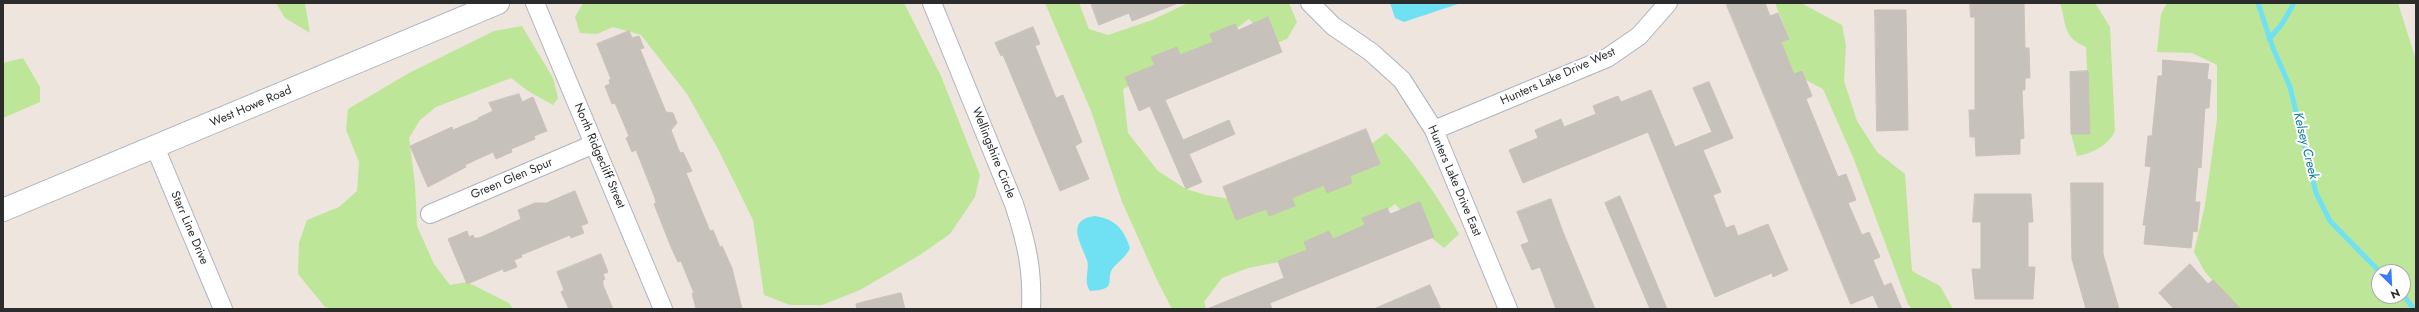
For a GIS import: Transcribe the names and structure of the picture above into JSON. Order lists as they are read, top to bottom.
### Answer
{
  "streets": {
    "main road": ["West Howe Road"],
    "street": [
      "Hunters Lake Drive West",
      "Wellingshire Circle",
      "North Ridgecliff Street",
      "Green Glen Spur",
      "Hunters Lake Drive East",
      "Starr Line Drive"
    ]
  },
  "crossings": [
    ["Hunters Lake Drive West", "Hunters Lake Drive East"],
    ["West Howe Road", "Starr Line Drive"],
    ["North Ridgecliff Street", "Green Glen Spur"]
  ],
  "water": ["Kelsey Creek"],
  "north": "bottom right"
}
